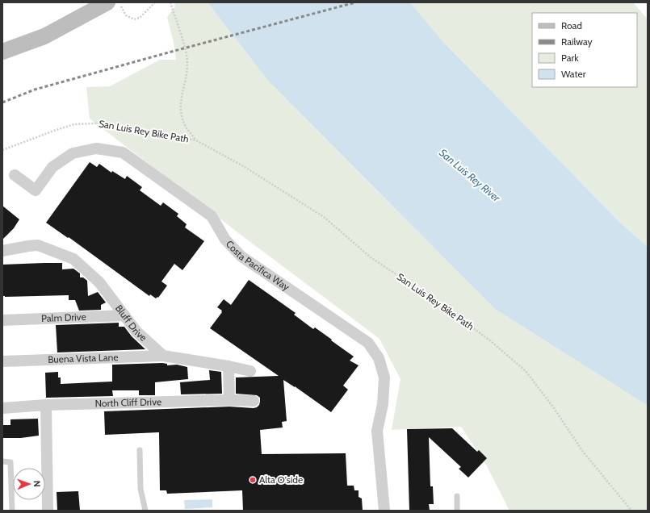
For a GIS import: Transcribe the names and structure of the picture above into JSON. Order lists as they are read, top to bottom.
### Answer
{
  "streets": {
    "street": [
      "Costa Pacifica Way",
      "Palm Drive",
      "Bluff Drive",
      "Buena Vista Lane",
      "North Cliff Drive"
    ],
    "path": ["San Luis Rey Bike Path"]
  },
  "crossings": [
    ["Palm Drive", "Bluff Drive"],
    ["Bluff Drive", "Buena Vista Lane"]
  ],
  "water": ["San Luis Rey River"],
  "places": ["Alta O'side"],
  "legend": [
    "Road",
    "Railway",
    "Park",
    "Water"
  ],
  "north": "right"
}
